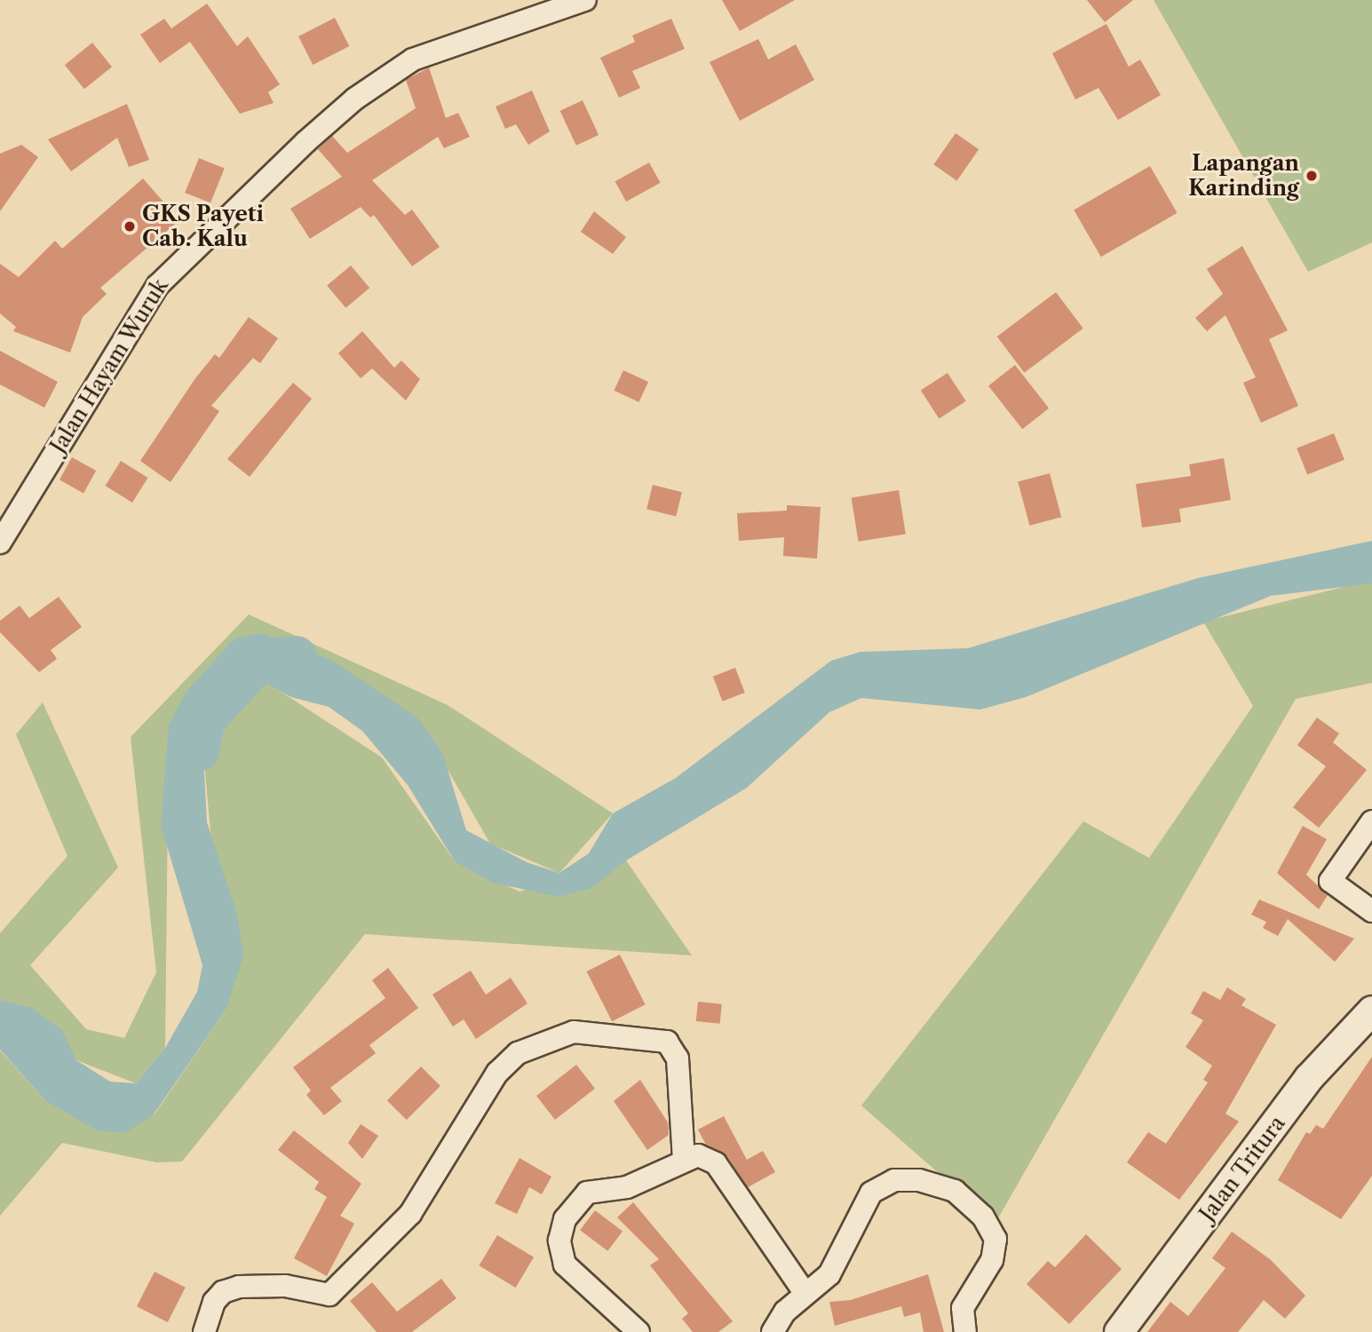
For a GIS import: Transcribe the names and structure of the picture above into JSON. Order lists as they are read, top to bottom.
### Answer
{
  "streets": {
    "street": ["Jalan Hayam Wuruk", "Jalan Tritura"]
  },
  "places": ["Lapangan Karinding", "GKS Payeti Cab. Kalu"]
}
